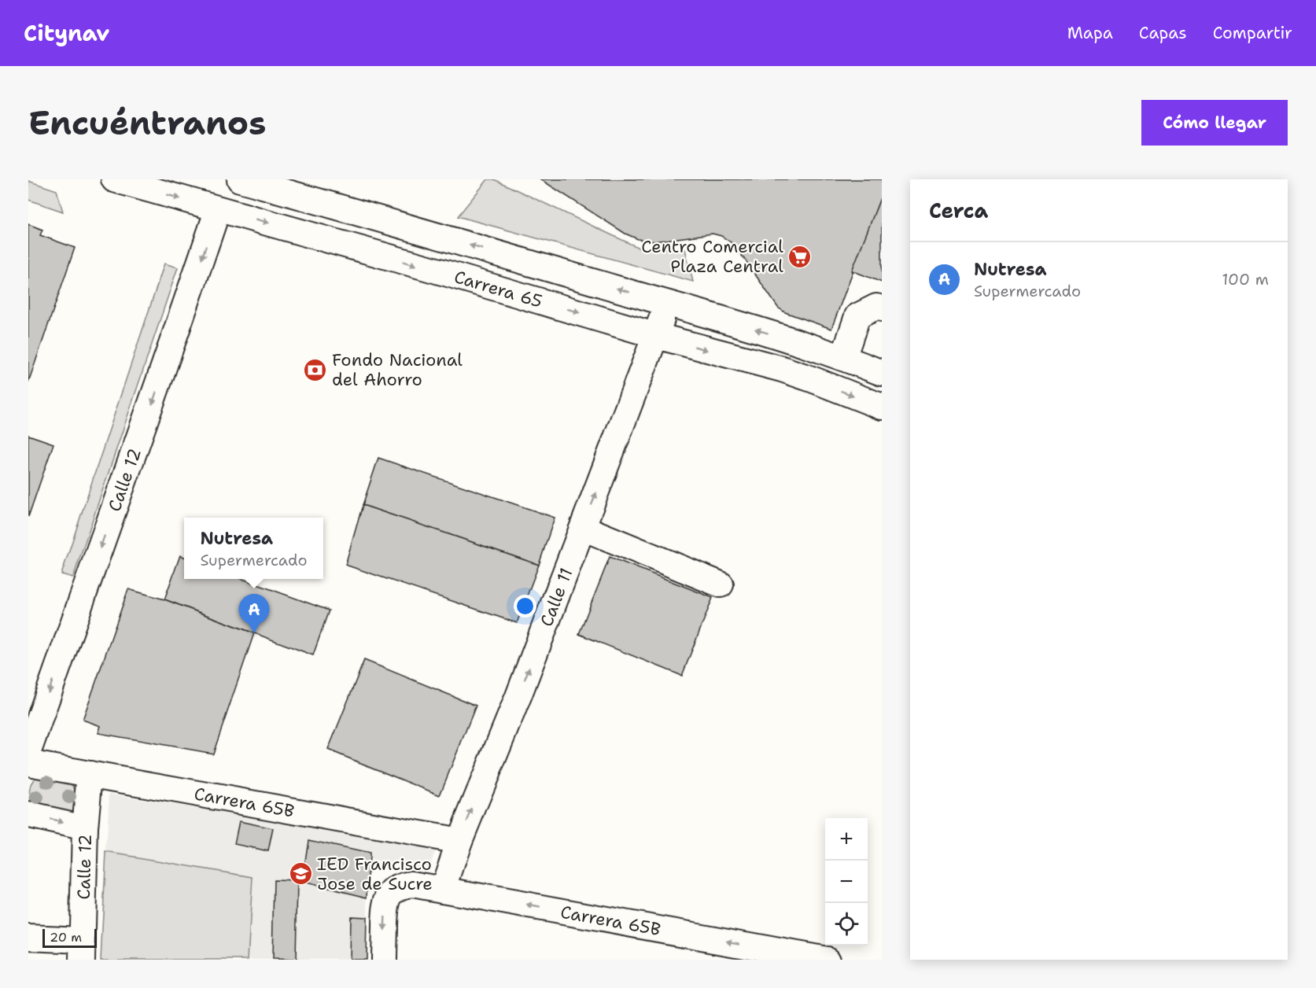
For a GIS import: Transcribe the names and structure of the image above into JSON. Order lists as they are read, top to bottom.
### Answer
{
  "streets": {
    "street": [
      "Carrera 65",
      "Calle 12",
      "Calle 11",
      "Carrera 65B"
    ]
  },
  "crossings": [
    ["Carrera 65", "Calle 12"],
    ["Carrera 65", "Calle 11"],
    ["Calle 12", "Carrera 65B"],
    ["Calle 11", "Carrera 65B"]
  ],
  "one_way": ["Calle 12", "Calle 11"],
  "places": {
    "supermarket": ["Centro Comercial Plaza Central"],
    "bank": ["Fondo Nacional del Ahorro"],
    "school or university": ["IED Francisco Jose de Sucre"]
  },
  "scale_bar": "20 m",
  "page": {
    "header": "Citynav",
    "nav": ["Mapa", "Capas", "Compartir"],
    "buttons": "Cómo llegar",
    "title": "Encuéntranos",
    "heading": "Cerca",
    "list": [
      {
        "mark": "A",
        "name": "Nutresa",
        "note": "Supermercado",
        "value": "100 m"
      }
    ],
    "popup": ["Nutresa", "Supermercado"],
    "pins": "A",
    "map_buttons": ["+", "−"],
    "scale": "20 m"
  }
}
